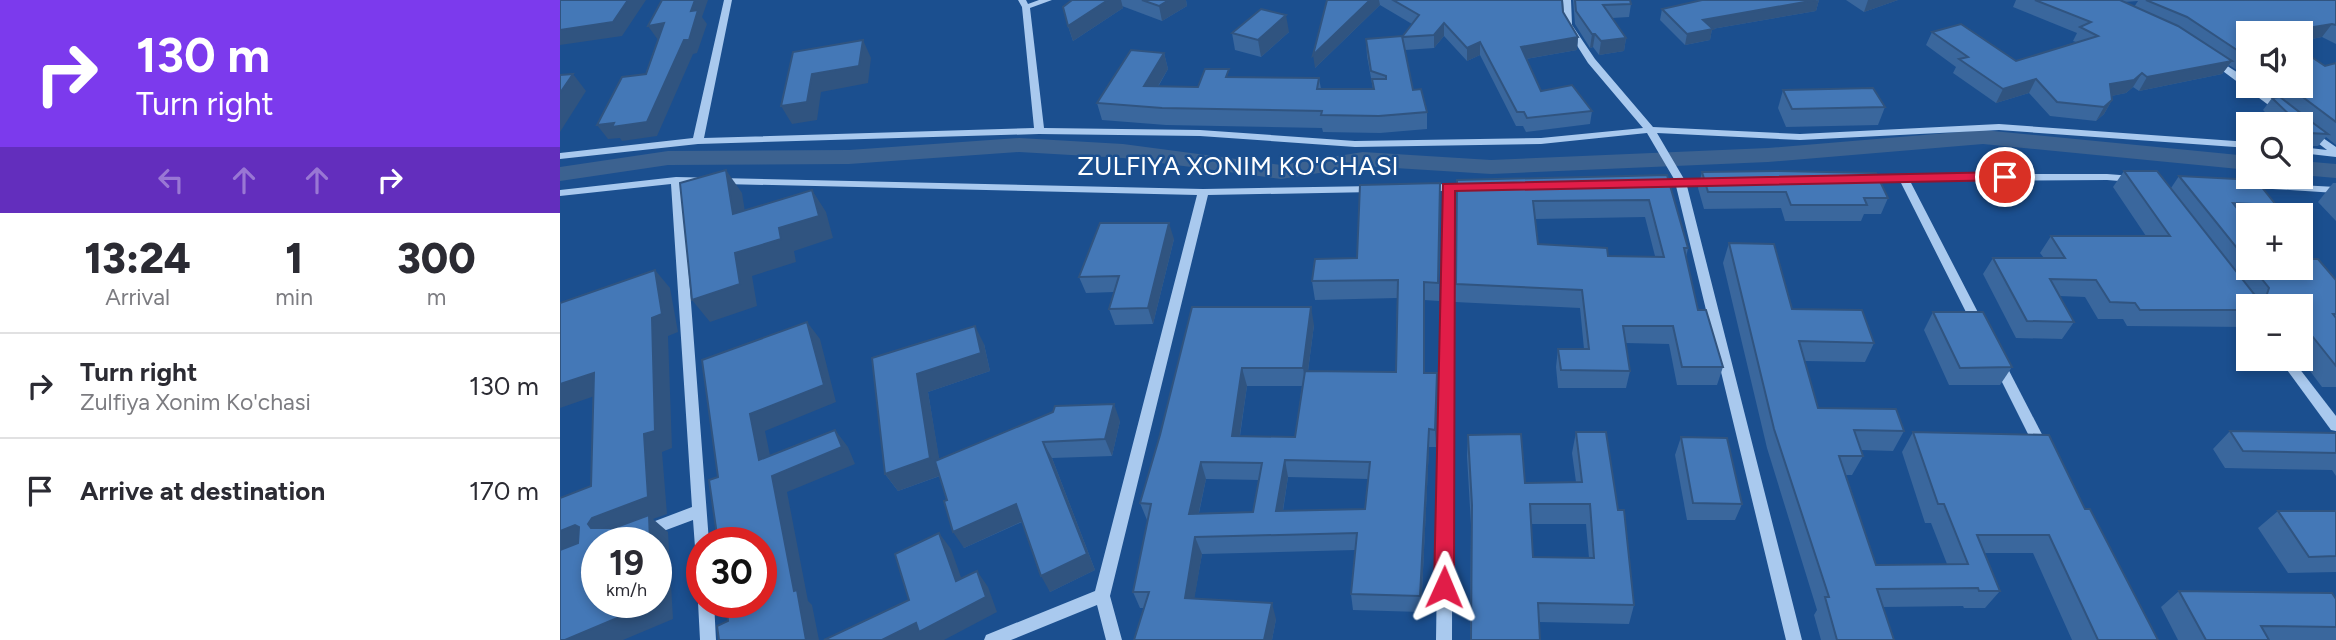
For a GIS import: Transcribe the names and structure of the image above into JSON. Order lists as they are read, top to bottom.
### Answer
{
  "streets": {
    "street": ["ZULFIYA XONIM KO'CHASI"]
  },
  "page": {
    "turn": ["130 m", "Turn right"],
    "map_buttons": ["+", "−"],
    "eta": [
      "13:24",
      "Arrival",
      "1",
      "min",
      "300",
      "m"
    ],
    "list": [
      {
        "name": "Turn right",
        "note": "Zulfiya Xonim Ko'chasi",
        "value": "130 m"
      },
      {
        "name": "Arrive at destination",
        "value": "170 m"
      }
    ],
    "speed": "19 km/h",
    "limit": "30"
  }
}
